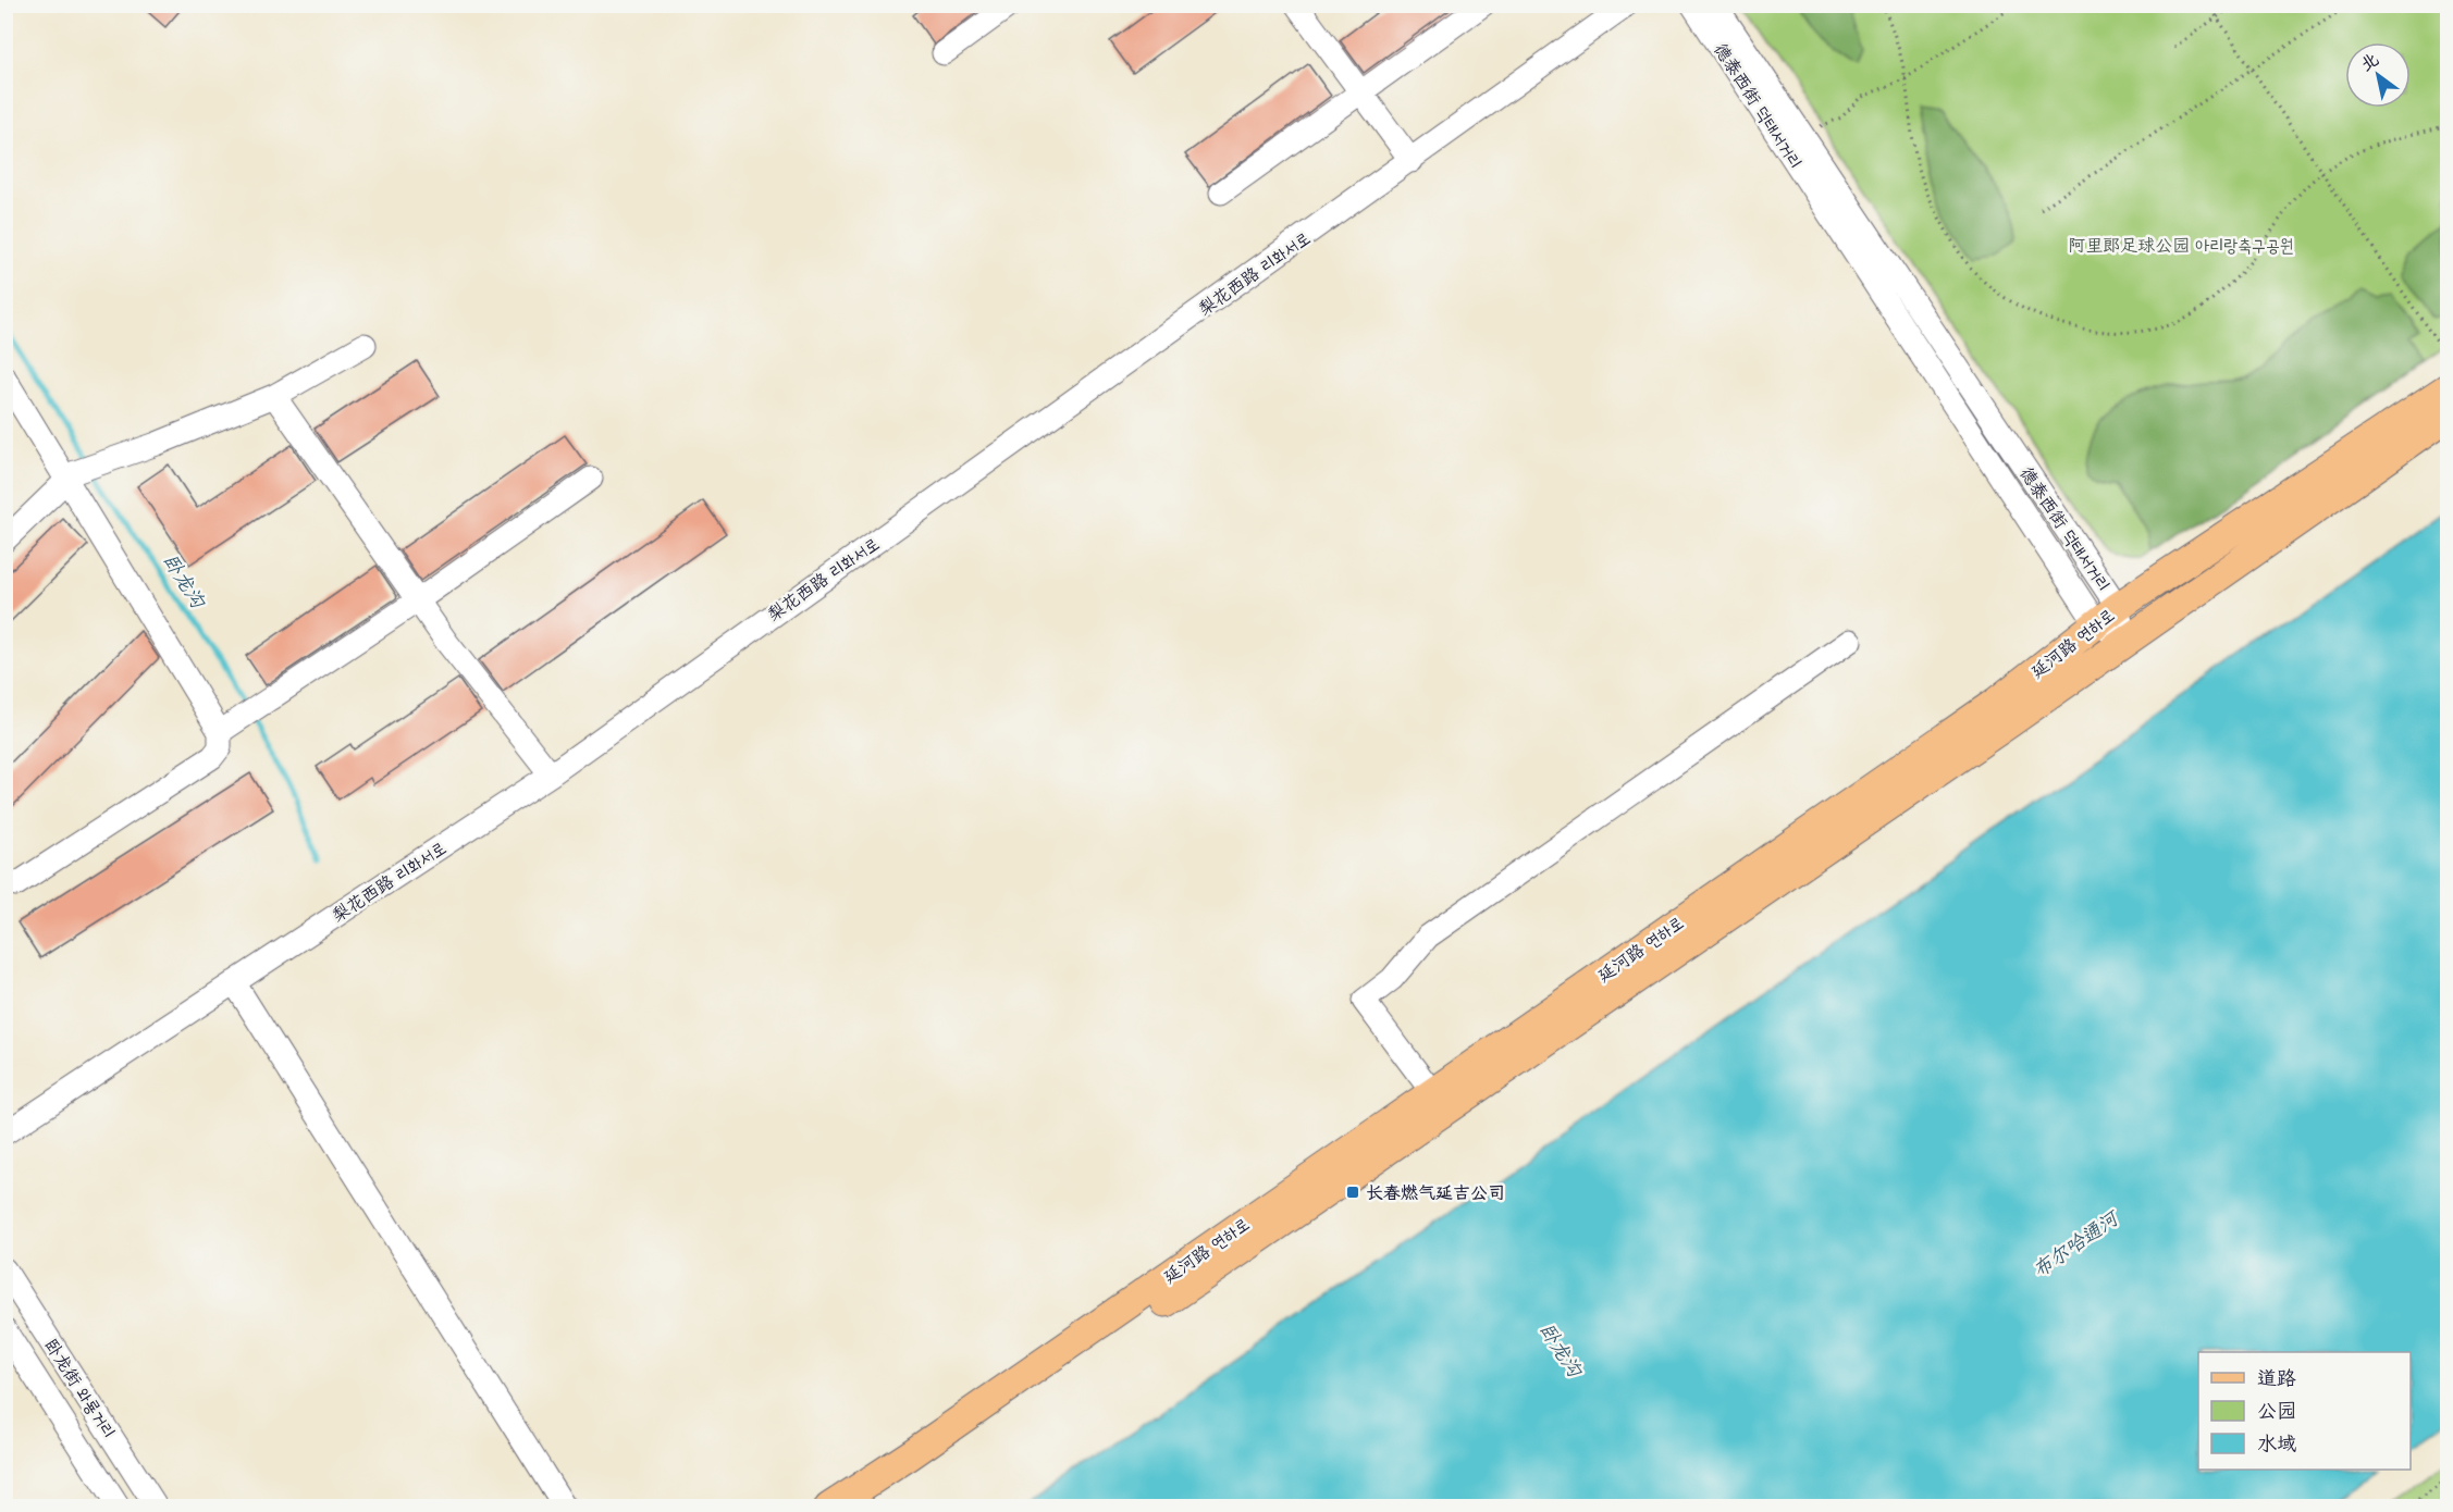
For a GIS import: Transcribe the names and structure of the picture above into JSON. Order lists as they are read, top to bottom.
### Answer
{
  "streets": {
    "main road": ["延河路 연하로"],
    "street": ["德泰西街 덕태서거리", "梨花西路 리화서로", "卧龙街 와룡거리"]
  },
  "crossings": [
    ["德泰西街 덕태서거리", "延河路 연하로"]
  ],
  "water": ["卧龙沟", "布尔哈通河"],
  "parks": ["阿里郎足球公园 아리랑축구공원"],
  "places": {
    "transit": ["长春燃气延吉公司"]
  },
  "legend": ["道路", "公园", "水域"],
  "north": "top left"
}
